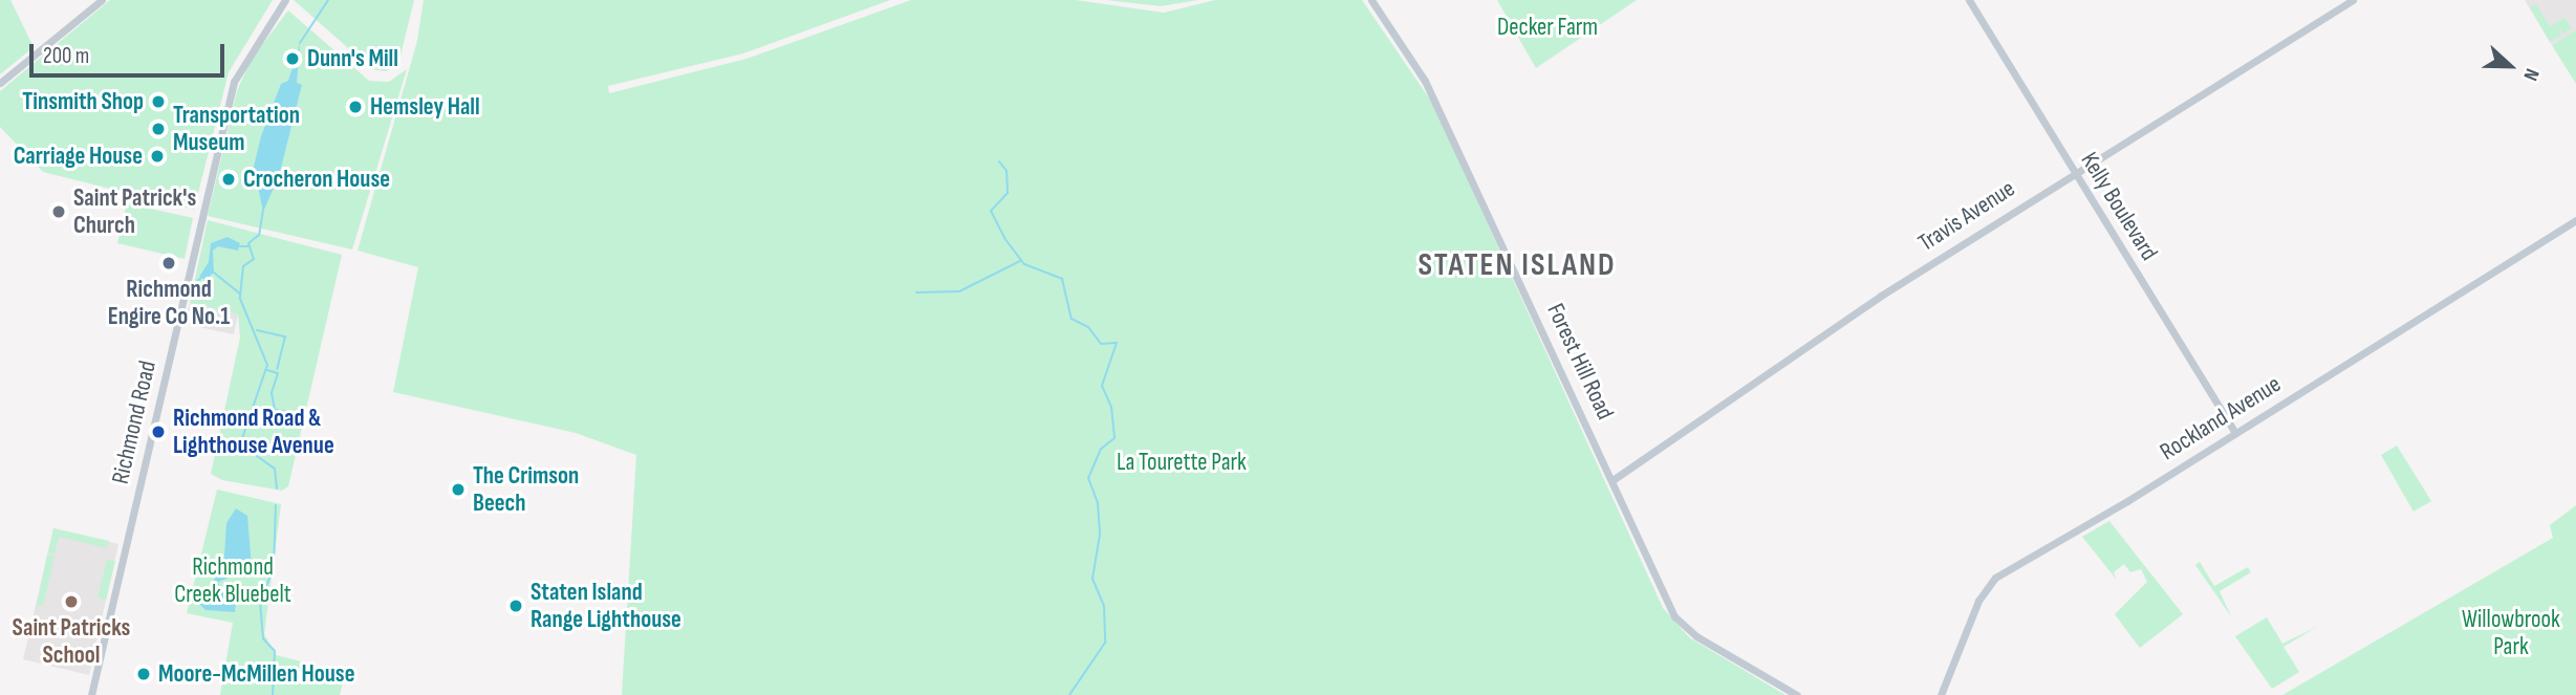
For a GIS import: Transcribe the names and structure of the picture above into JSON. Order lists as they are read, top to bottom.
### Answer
{
  "streets": {
    "street": [
      "Kelly Boulevard",
      "Travis Avenue",
      "Forest Hill Road",
      "Rockland Avenue",
      "Richmond Road"
    ]
  },
  "crossings": [
    ["Kelly Boulevard", "Travis Avenue"],
    ["Kelly Boulevard", "Rockland Avenue"],
    ["Travis Avenue", "Forest Hill Road"]
  ],
  "districts": ["STATEN ISLAND"],
  "parks": [
    "Decker Farm",
    "La Tourette Park",
    "Richmond Creek Bluebelt",
    "Willowbrook Park"
  ],
  "places": [
    "Dunn's Mill",
    "Tinsmith Shop",
    "Hemsley Hall",
    "Transportation Museum",
    "Carriage House",
    "Crocheron House",
    "Saint Patrick's Church",
    "Richmond Engire Co No.1",
    "Richmond Road & Lighthouse Avenue",
    "The Crimson Beech",
    "Saint Patricks School",
    "Staten Island Range Lighthouse",
    "Moore-McMillen House"
  ],
  "scale_bar": "200 m",
  "north": "right"
}
